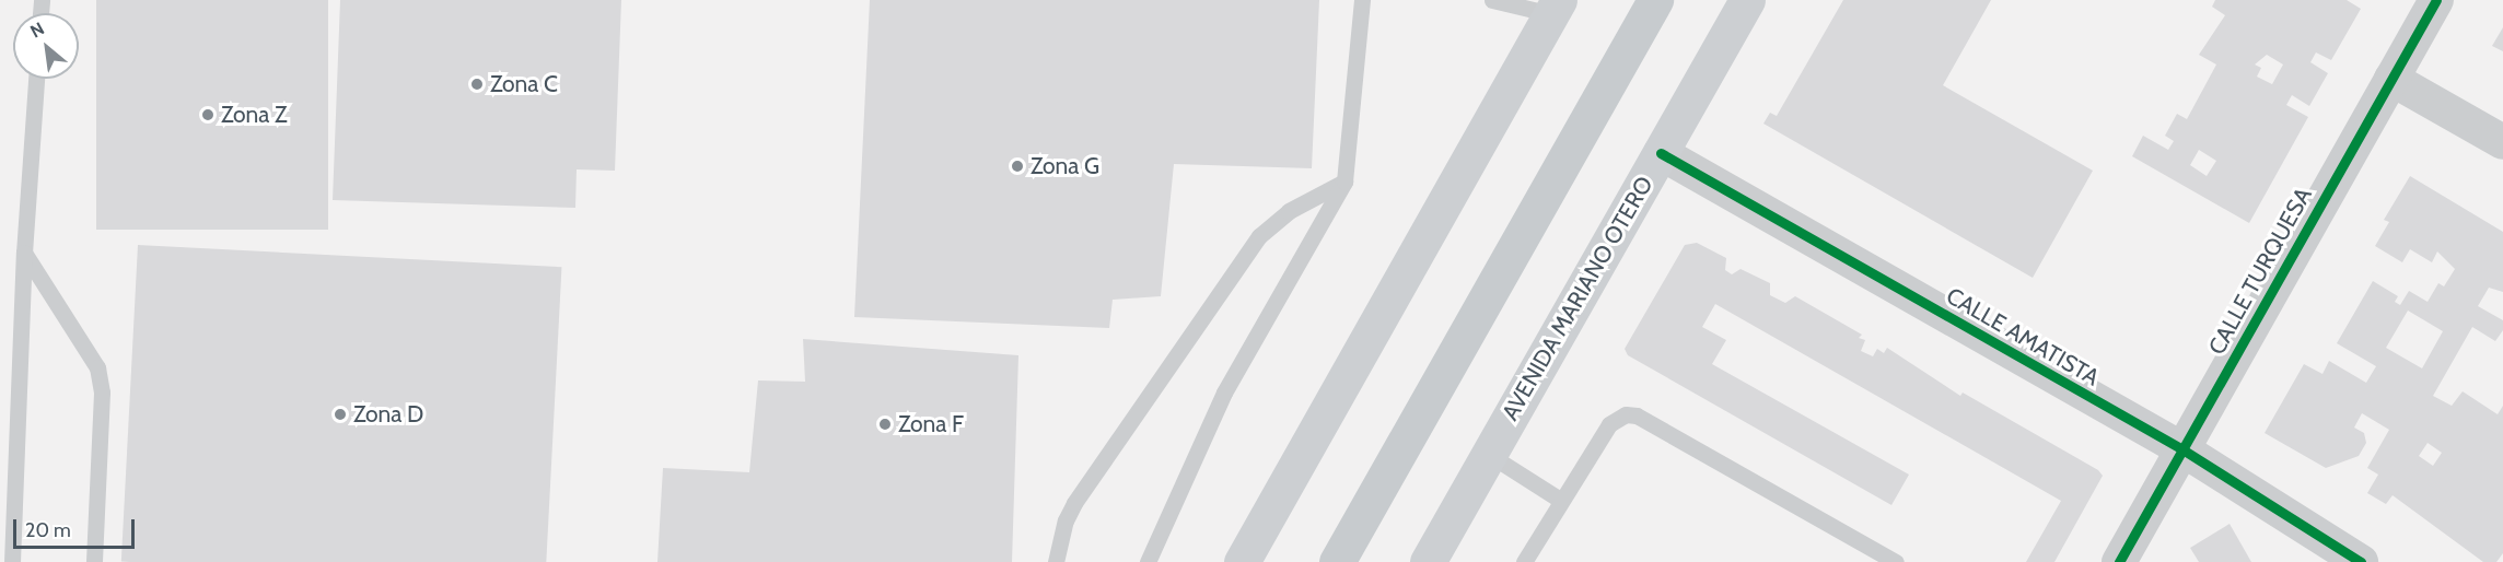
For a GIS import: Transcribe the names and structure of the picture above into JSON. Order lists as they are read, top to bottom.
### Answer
{
  "streets": {
    "main road": ["AVENIDA MARIANO OTERO"],
    "street": ["CALLE TURQUESA", "CALLE AMATISTA"]
  },
  "crossings": [
    ["CALLE TURQUESA", "CALLE AMATISTA"],
    ["AVENIDA MARIANO OTERO", "CALLE AMATISTA"]
  ],
  "places": [
    "Zona C",
    "Zona Z",
    "Zona G",
    "Zona D",
    "Zona F"
  ],
  "scale_bar": "20 m",
  "north": "top left"
}
